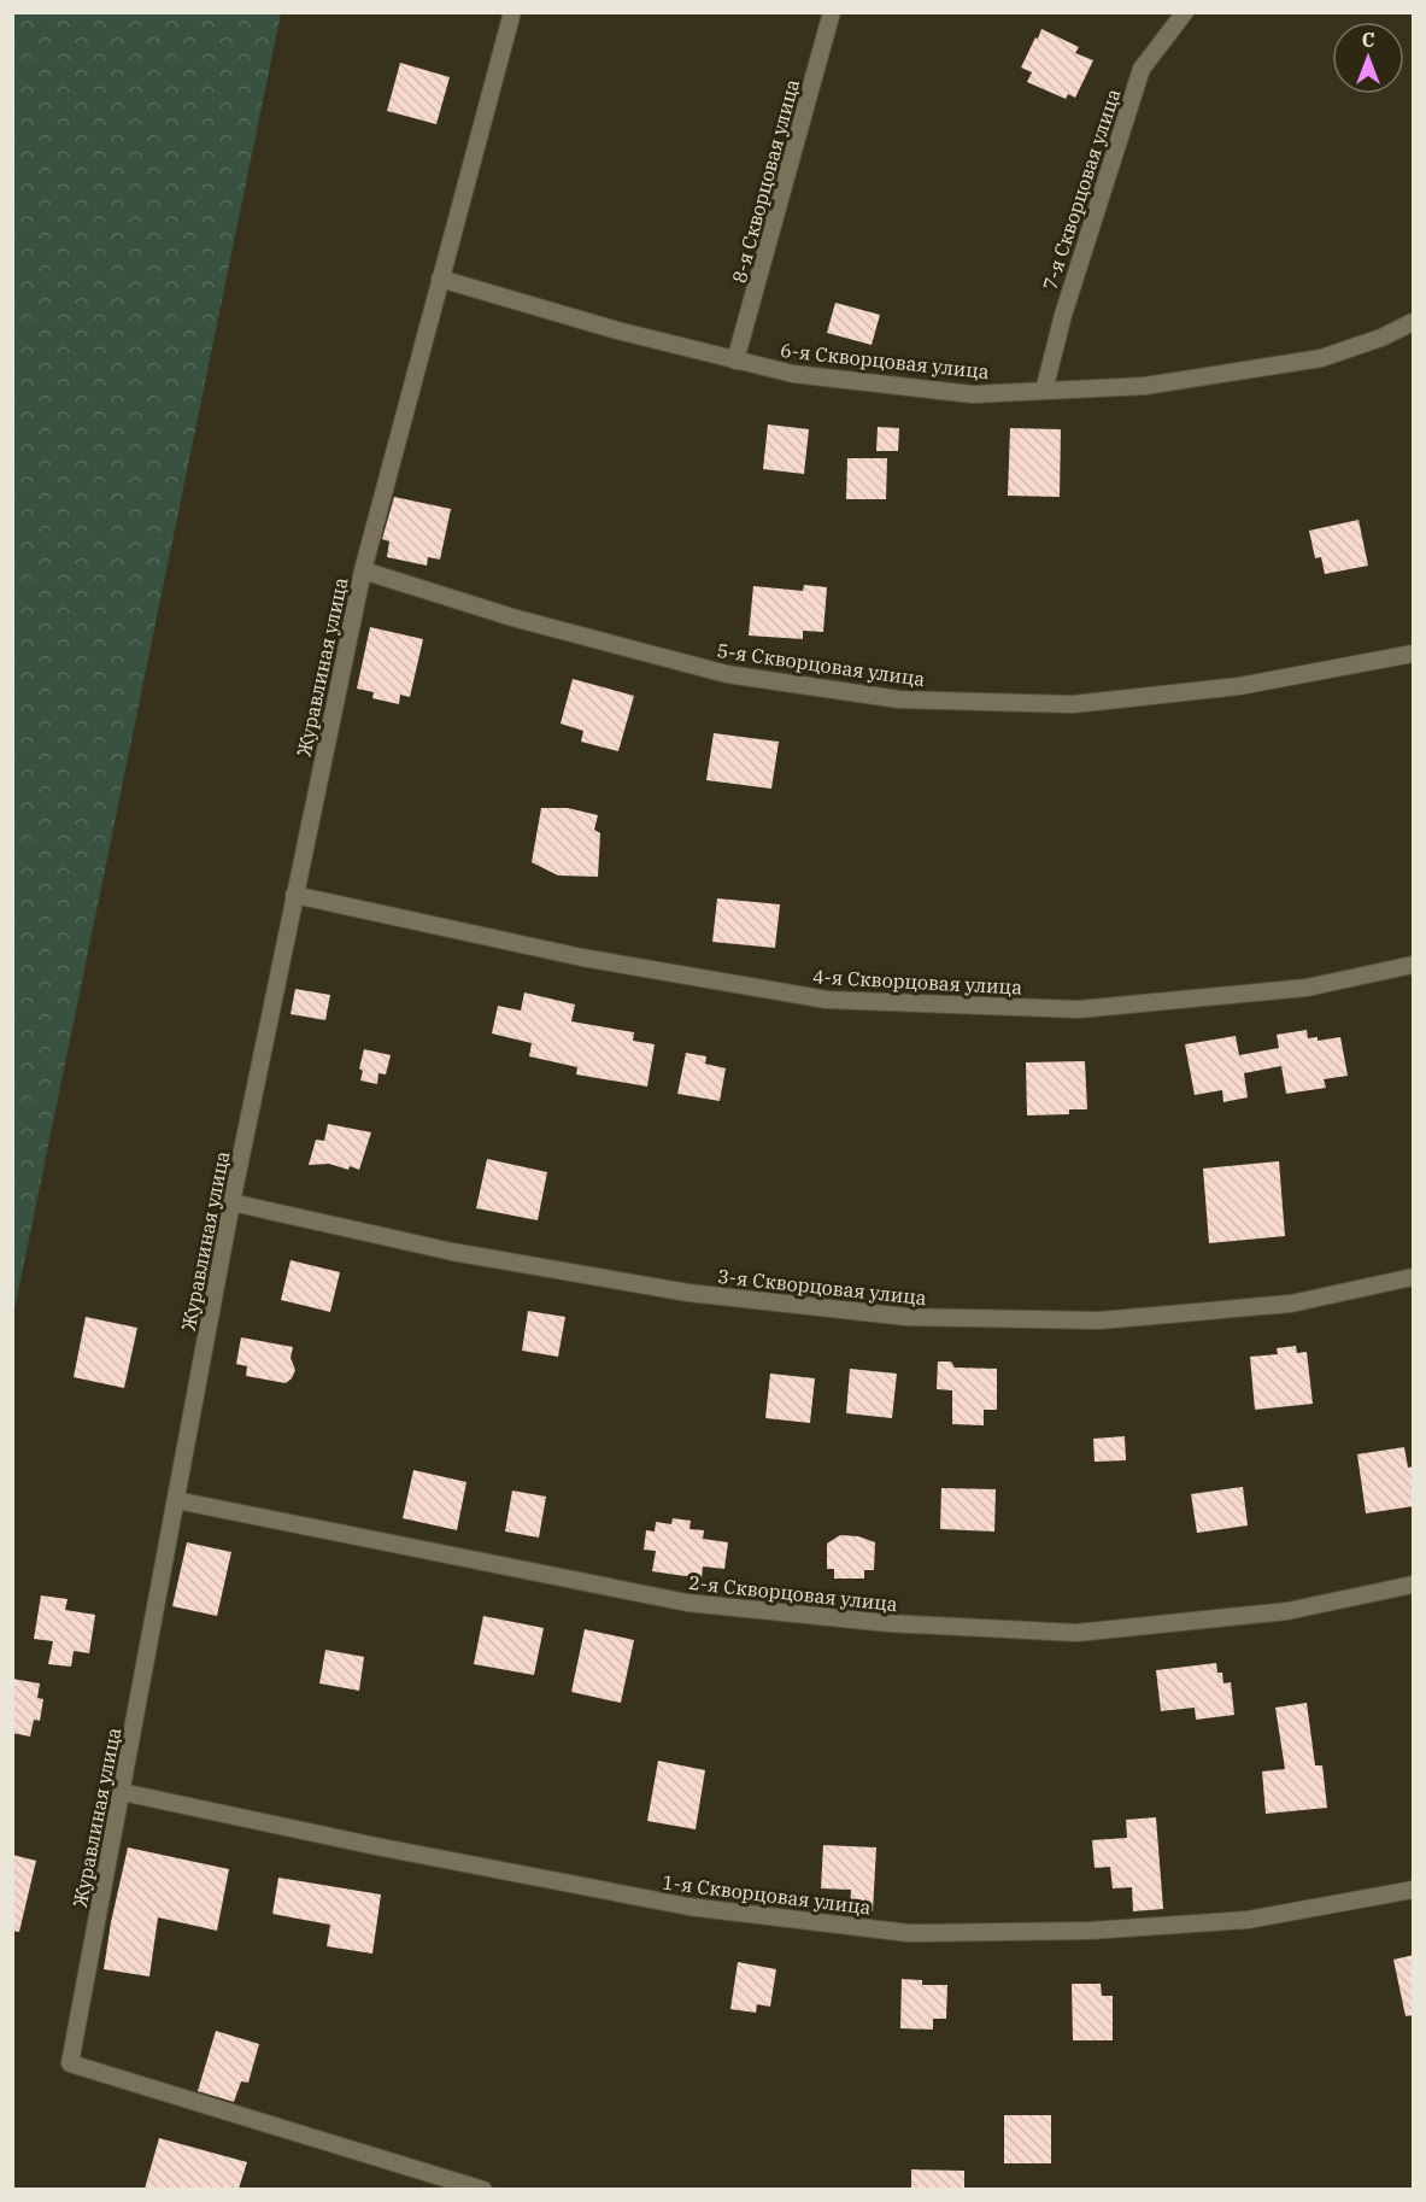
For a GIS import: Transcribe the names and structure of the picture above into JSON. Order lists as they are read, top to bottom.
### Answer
{
  "streets": {
    "street": [
      "8-я Скворцовая улица",
      "7-я Скворцовая улица",
      "6-я Скворцовая улица",
      "5-я Скворцовая улица",
      "Журавлиная улица",
      "4-я Скворцовая улица",
      "3-я Скворцовая улица",
      "2-я Скворцовая улица",
      "1-я Скворцовая улица"
    ]
  },
  "crossings": [
    ["8-я Скворцовая улица", "6-я Скворцовая улица"],
    ["7-я Скворцовая улица", "6-я Скворцовая улица"],
    ["6-я Скворцовая улица", "Журавлиная улица"],
    ["5-я Скворцовая улица", "Журавлиная улица"],
    ["Журавлиная улица", "4-я Скворцовая улица"],
    ["Журавлиная улица", "3-я Скворцовая улица"],
    ["Журавлиная улица", "2-я Скворцовая улица"],
    ["Журавлиная улица", "1-я Скворцовая улица"]
  ],
  "north": "top"
}
